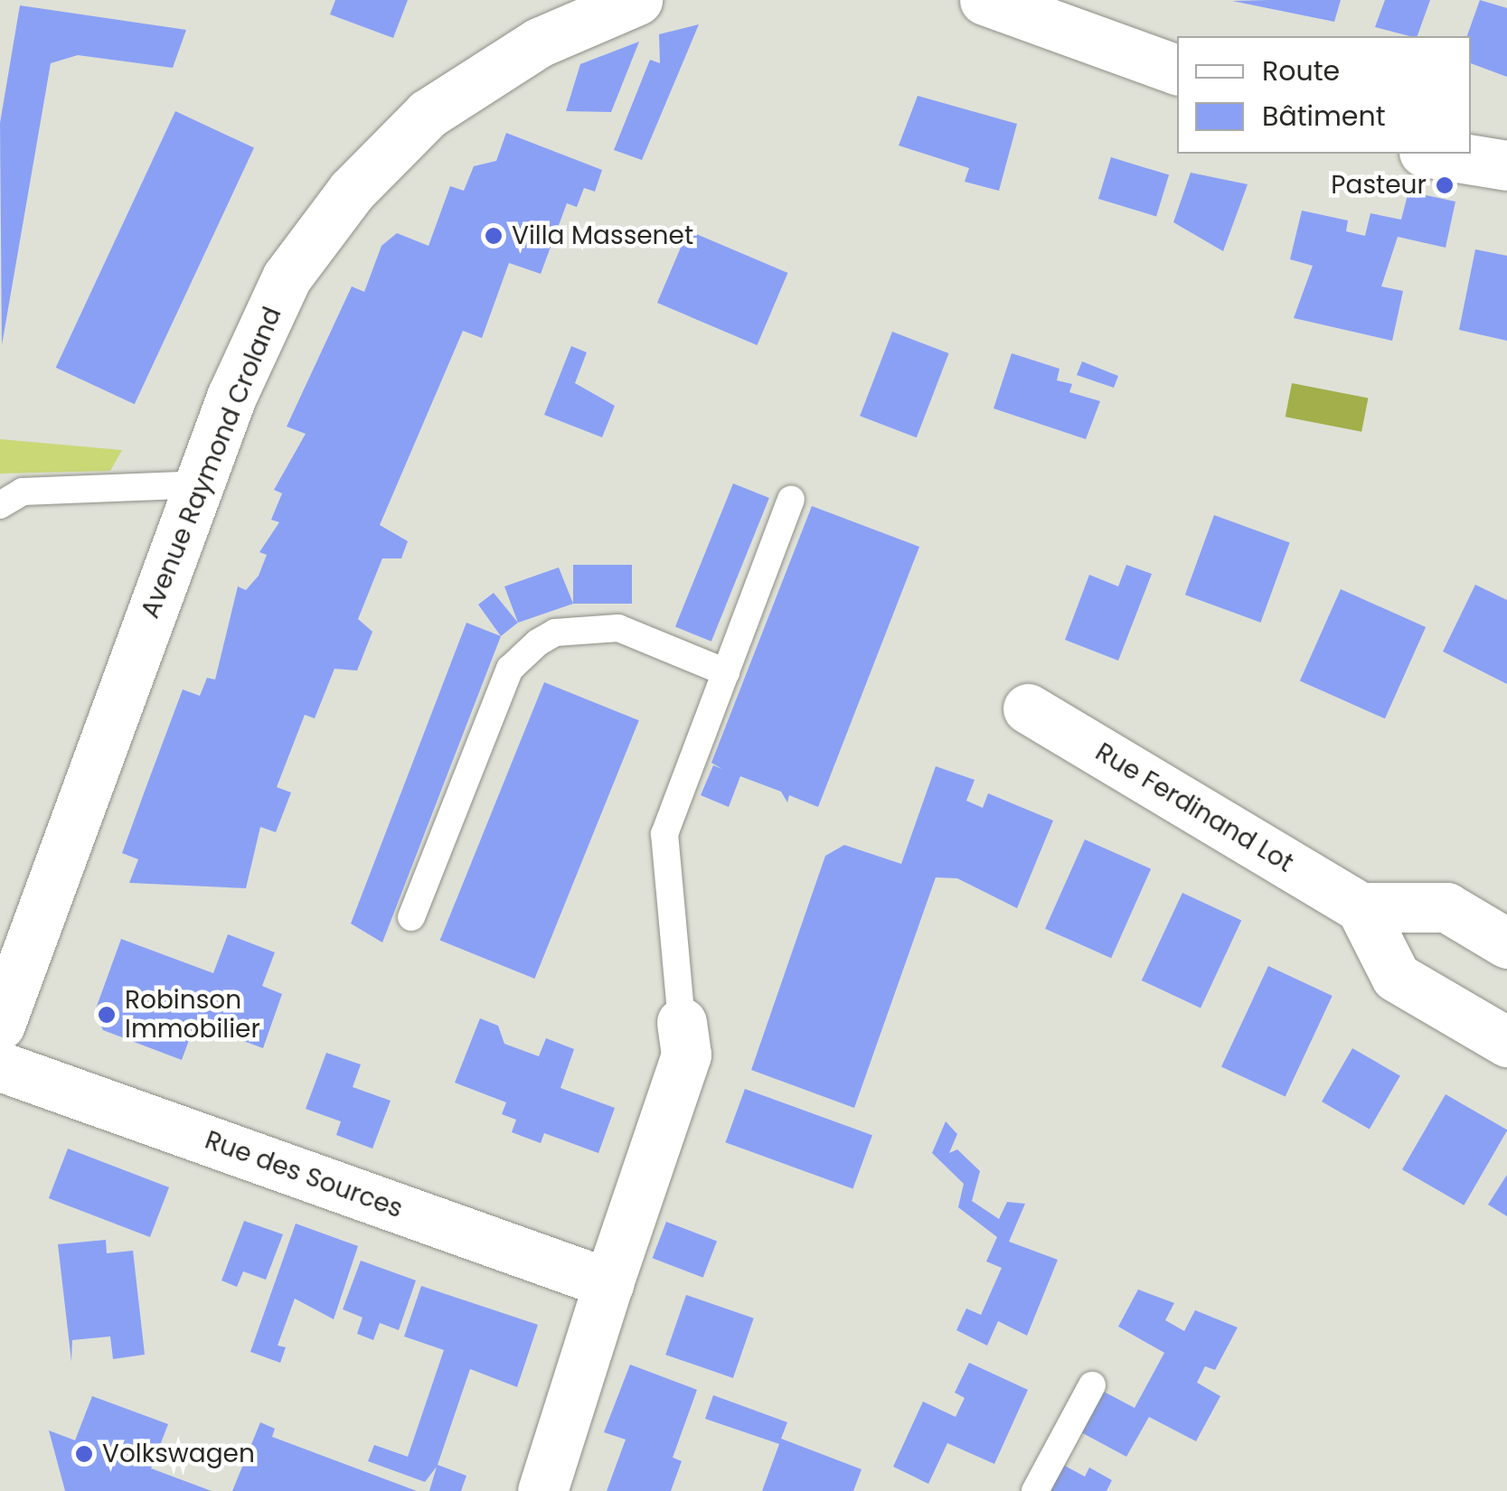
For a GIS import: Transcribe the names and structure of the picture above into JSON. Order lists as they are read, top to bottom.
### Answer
{
  "streets": {
    "street": ["Avenue Raymond Croland", "Rue Ferdinand Lot", "Rue des Sources"]
  },
  "places": [
    "Pasteur",
    "Villa Massenet",
    "Robinson Immobilier",
    "Volkswagen"
  ],
  "legend": ["Route", "Bâtiment"]
}
